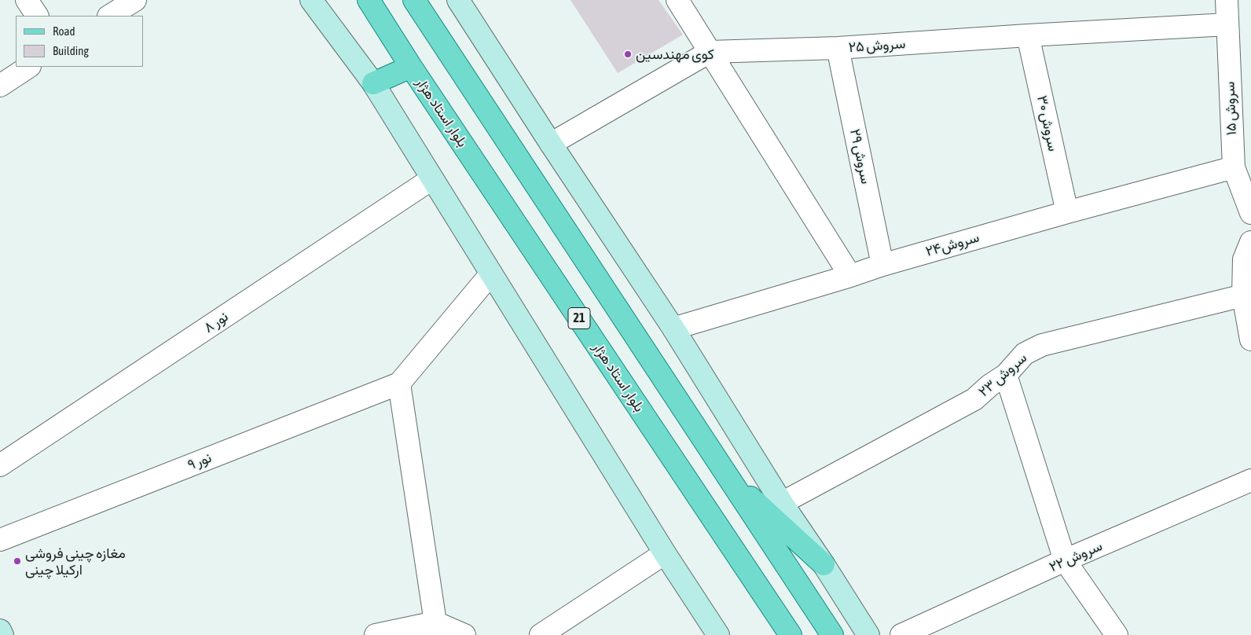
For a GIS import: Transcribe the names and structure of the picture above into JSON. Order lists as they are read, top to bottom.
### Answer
{
  "streets": {
    "main road": ["بلوار استاد هژار", "21"],
    "street": [
      "سروش ۲۵",
      "سروش ۱۵",
      "سروش ۳۰",
      "سروش ۲۹",
      "سروش۲۴",
      "نور ۸",
      "سروش ۲۳",
      "نور ۹",
      "سروش ۲۲"
    ]
  },
  "crossings": [
    ["سروش ۲۵", "سروش ۱۵"],
    ["سروش ۲۵", "سروش ۳۰"],
    ["سروش ۲۵", "سروش ۲۹"],
    ["سروش ۱۵", "سروش۲۴"],
    ["سروش ۳۰", "سروش۲۴"],
    ["سروش ۲۹", "سروش۲۴"]
  ],
  "places": ["کوی مهندسین", "مغازه چینی فروشی ارکیلا چینی"],
  "legend": ["Road", "Building"]
}
